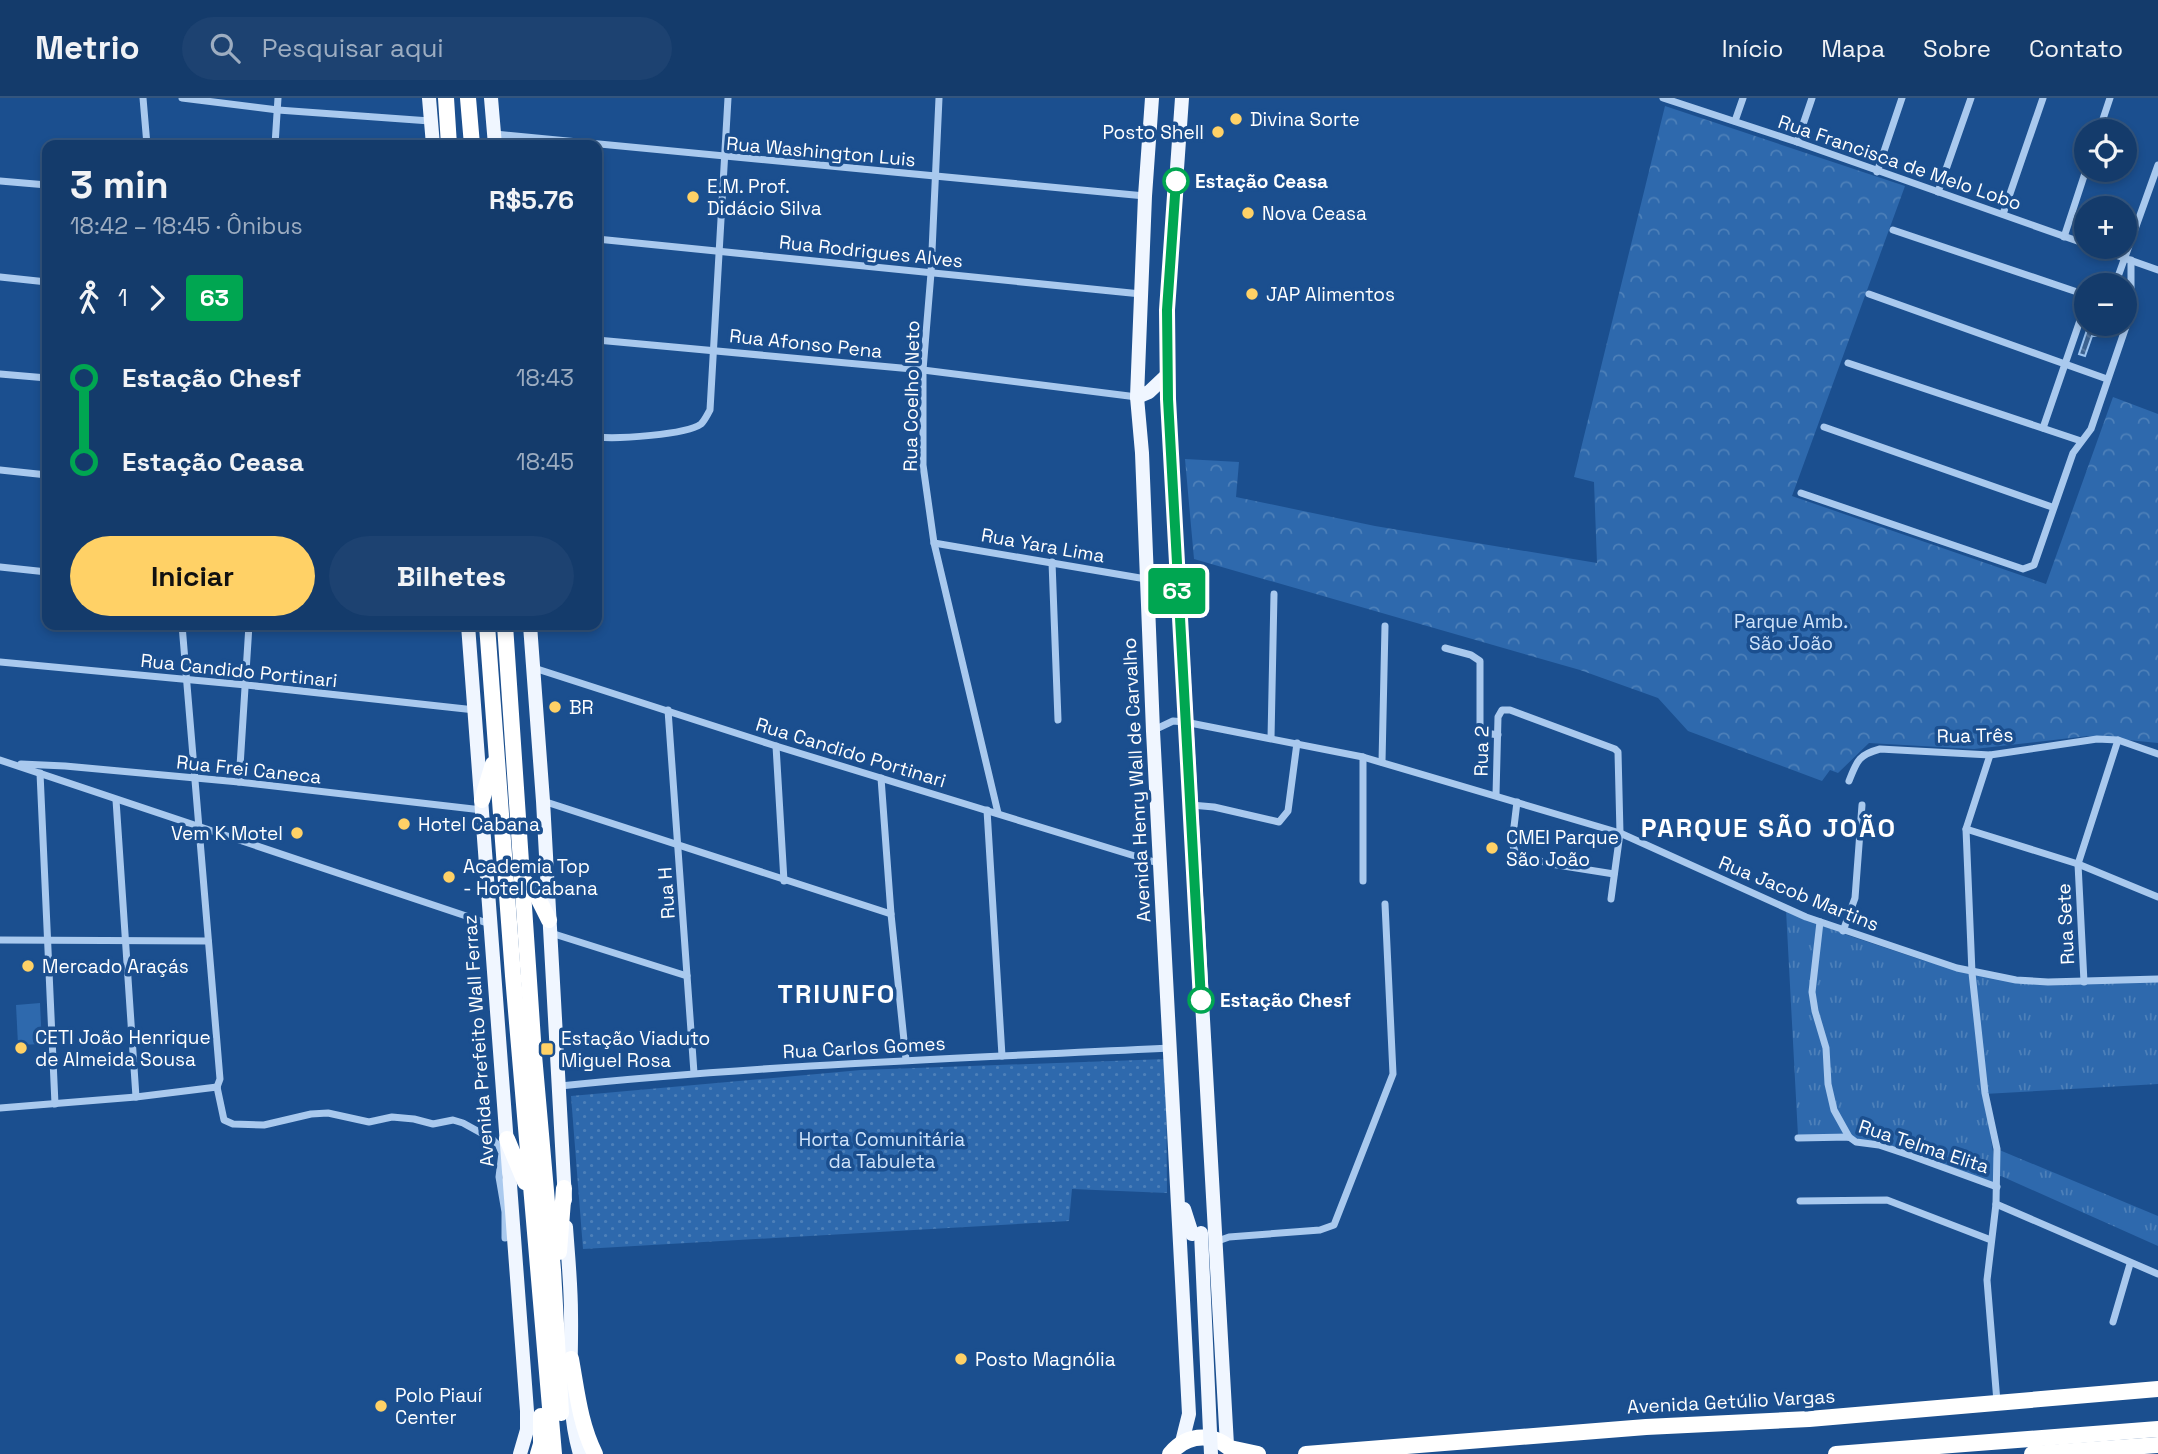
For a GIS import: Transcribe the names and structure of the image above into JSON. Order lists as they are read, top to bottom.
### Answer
{
  "streets": {
    "highway": ["Avenida Prefeito Wall Ferraz", "Avenida Getúlio Vargas"],
    "main road": ["Avenida Henry Wall de Carvalho"],
    "street": [
      "Rua Washington Luis",
      "Rua Francisca de Melo Lobo",
      "Rua Rodrigues Alves",
      "Rua Afonso Pena",
      "Rua Coelho Neto",
      "Rua Yara Lima",
      "Rua Candido Portinari",
      "Rua Três",
      "Rua 2",
      "Rua Frei Caneca",
      "Rua H",
      "Rua Jacob Martins",
      "Rua Sete",
      "Rua Carlos Gomes",
      "Rua Telma Elita"
    ]
  },
  "crossings": [
    ["Rua Washington Luis", "Rua Coelho Neto"],
    ["Rua Washington Luis", "Avenida Henry Wall de Carvalho"],
    ["Rua Rodrigues Alves", "Rua Coelho Neto"],
    ["Rua Rodrigues Alves", "Avenida Henry Wall de Carvalho"],
    ["Rua Afonso Pena", "Rua Coelho Neto"],
    ["Rua Afonso Pena", "Avenida Henry Wall de Carvalho"],
    ["Rua Coelho Neto", "Rua Yara Lima"],
    ["Rua Coelho Neto", "Rua Candido Portinari"],
    ["Rua Yara Lima", "Avenida Henry Wall de Carvalho"],
    ["Rua Candido Portinari", "Avenida Henry Wall de Carvalho"],
    ["Rua Candido Portinari", "Rua H"],
    ["Rua Candido Portinari", "Avenida Prefeito Wall Ferraz"],
    ["Rua 2", "Rua Jacob Martins"],
    ["Rua Frei Caneca", "Avenida Prefeito Wall Ferraz"],
    ["Avenida Henry Wall de Carvalho", "Rua Jacob Martins"],
    ["Avenida Henry Wall de Carvalho", "Rua Carlos Gomes"],
    ["Rua H", "Rua Carlos Gomes"],
    ["Rua Jacob Martins", "Rua Sete"]
  ],
  "districts": ["PARQUE SÃO JOÃO", "TRIUNFO"],
  "parks": ["Parque Amb. São João", "Horta Comunitária da Tabuleta"],
  "places": {
    "other": [
      "Divina Sorte",
      "Posto Shell",
      "Estação Ceasa",
      "E.M. Prof. Didácio Silva",
      "Nova Ceasa",
      "JAP Alimentos",
      "BR",
      "Hotel Cabana",
      "Vem K Motel",
      "CMEI Parque São João",
      "Academia Top - Hotel Cabana",
      "Mercado Araçás",
      "Estação Chesf",
      "CETI João Henrique de Almeida Sousa",
      "Posto Magnólia",
      "Polo Piauí Center"
    ],
    "transit": ["Estação Viaduto Miguel Rosa"]
  },
  "lines": ["bus line 63"],
  "page": {
    "header": "Metrio",
    "search": "Pesquisar aqui",
    "nav": [
      "Início",
      "Mapa",
      "Sobre",
      "Contato"
    ],
    "on_map": "63",
    "map_buttons": ["+", "−"],
    "heading": ["3 min", "18:42 – 18:45 · Ônibus", "R$5.76"],
    "legs": ["1", "63"],
    "list": [
      {
        "name": "Estação Chesf",
        "value": "18:43"
      },
      {
        "name": "Estação Ceasa",
        "value": "18:45"
      }
    ],
    "buttons": ["Iniciar", "Bilhetes"]
  }
}
